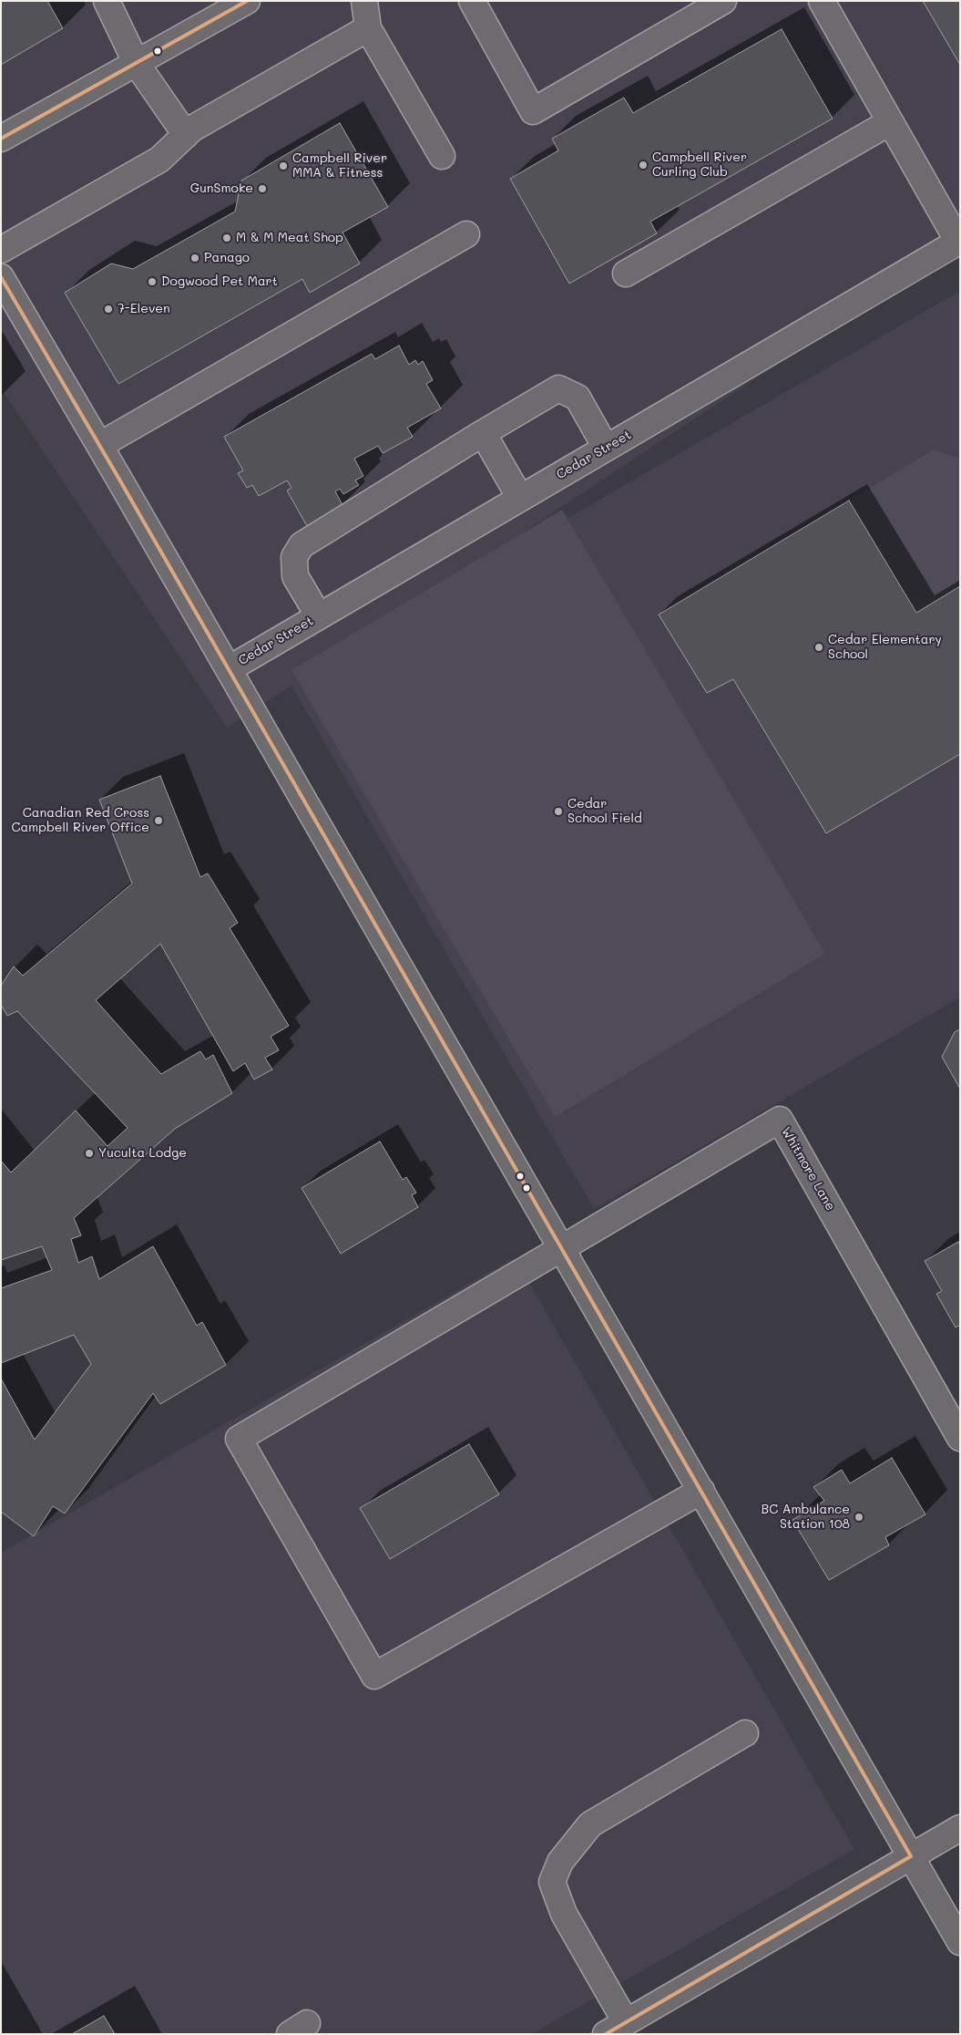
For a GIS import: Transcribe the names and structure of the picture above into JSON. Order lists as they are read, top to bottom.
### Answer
{
  "streets": {
    "street": ["Cedar Street", "Whitmore Lane"]
  },
  "places": [
    "Campbell River Curling Club",
    "Campbell River MMA & Fitness",
    "GunSmoke",
    "M & M Meat Shop",
    "Panago",
    "Dogwood Pet Mart",
    "7-Eleven",
    "Cedar Elementary School",
    "Cedar School Field",
    "Canadian Red Cross Campbell River Office",
    "Yuculta Lodge",
    "BC Ambulance Station 108"
  ]
}
